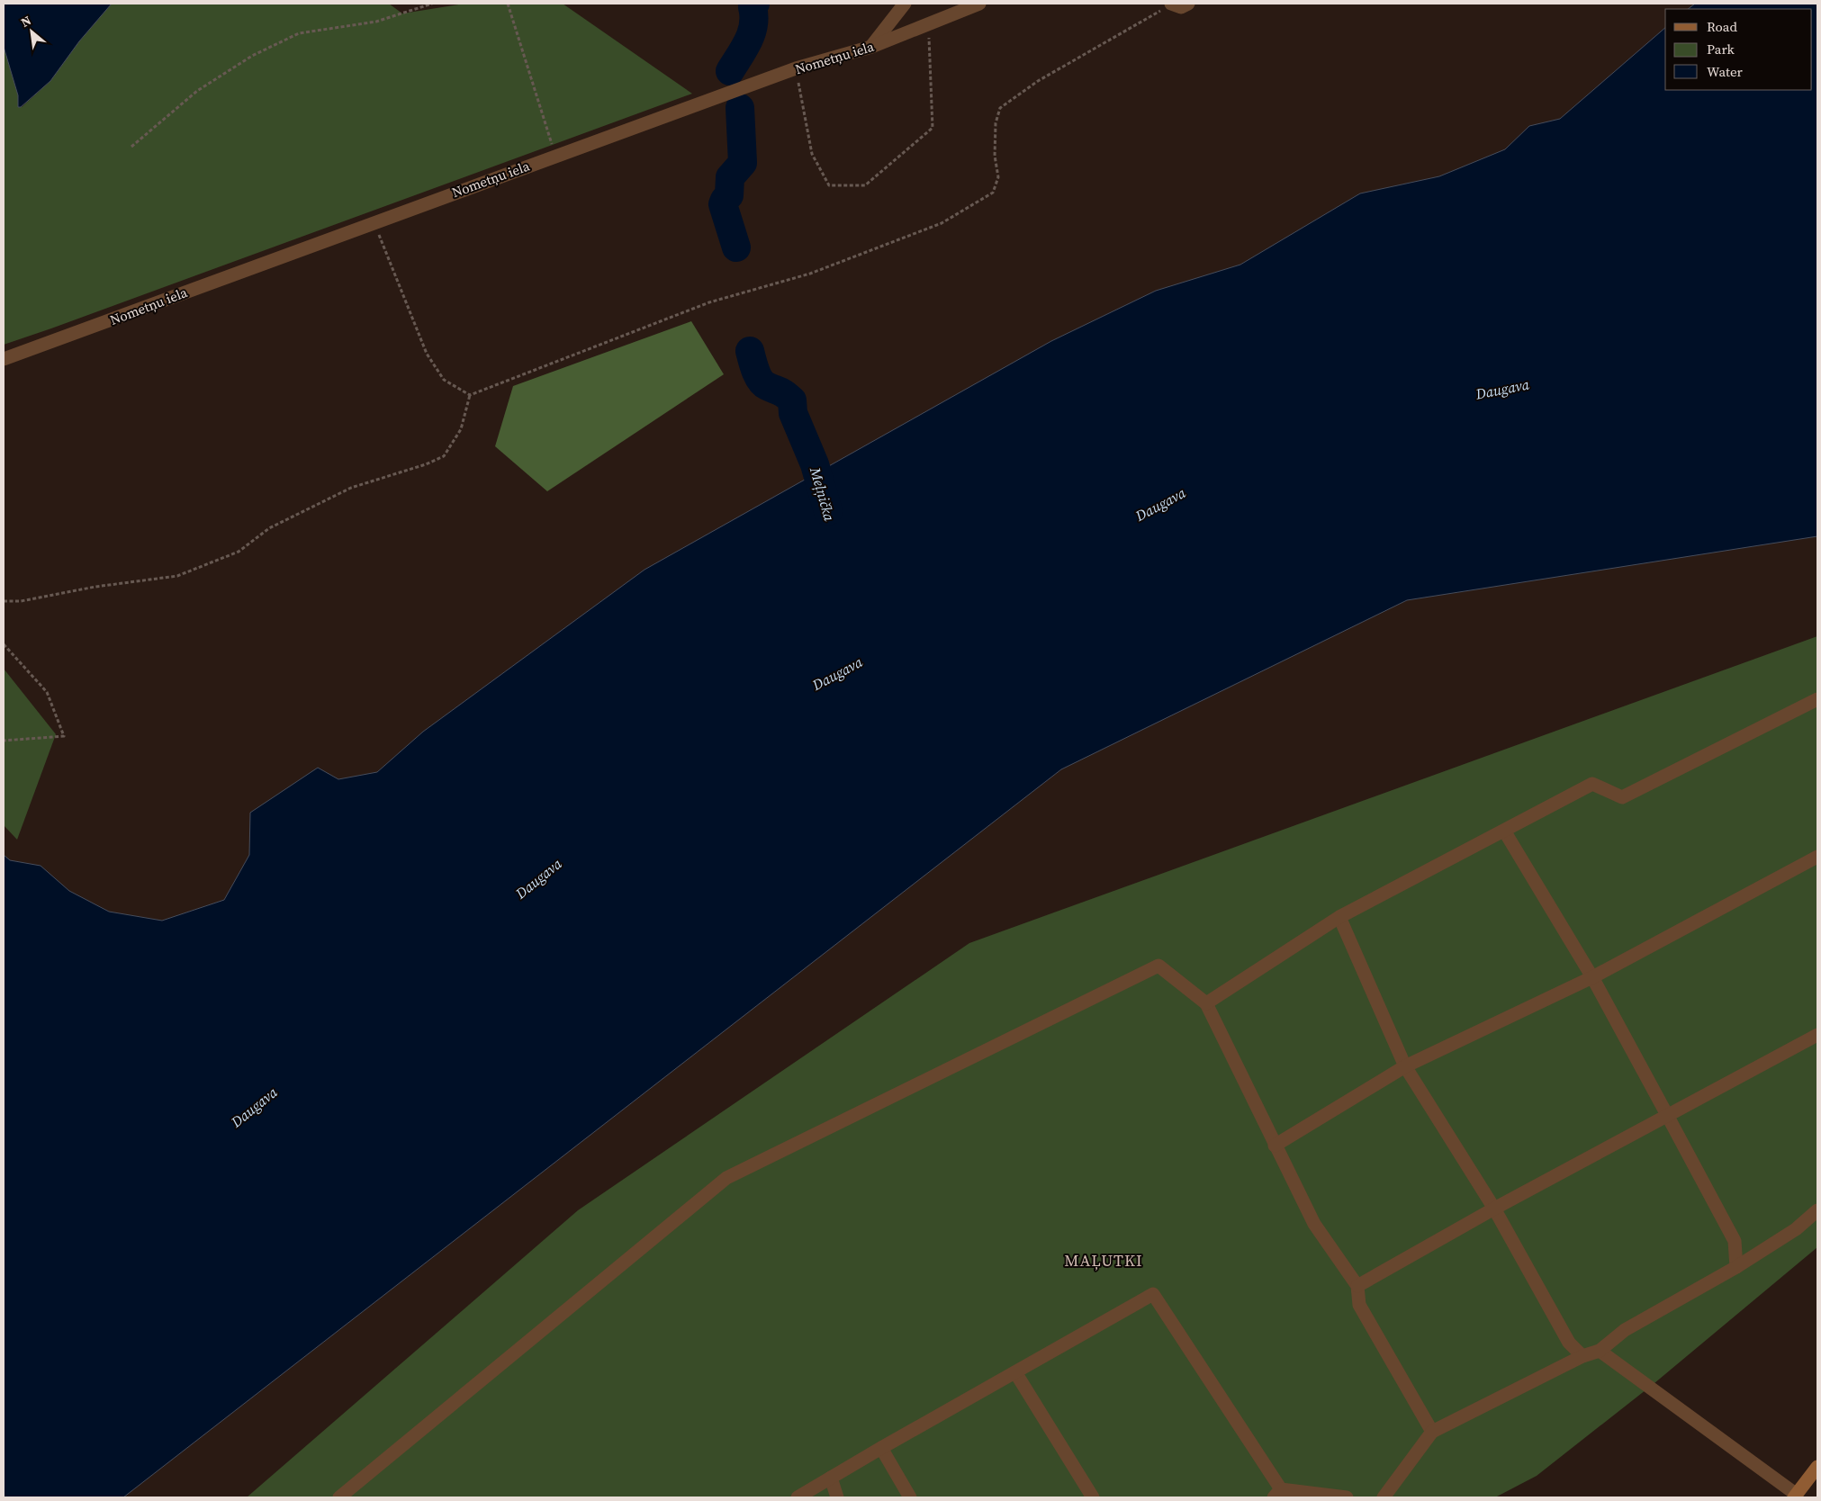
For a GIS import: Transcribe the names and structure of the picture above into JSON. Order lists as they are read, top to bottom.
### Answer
{
  "streets": {
    "street": ["Nometņu iela"]
  },
  "districts": ["MAĻUTKI"],
  "water": ["Daugava", "Meļņička"],
  "legend": ["Road", "Park", "Water"],
  "north": "top left"
}
